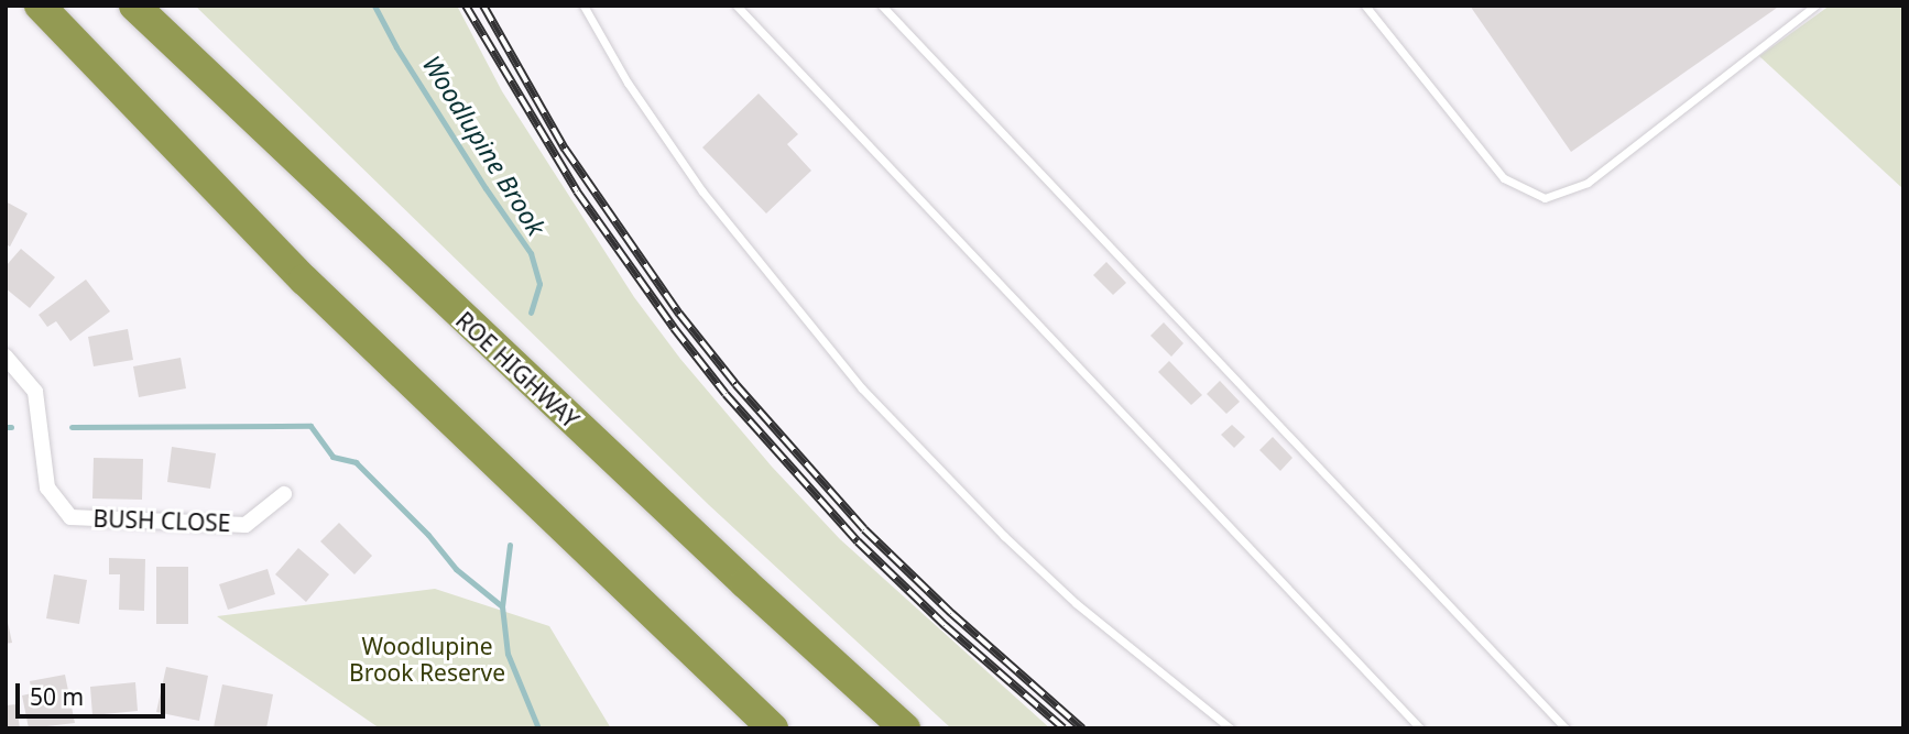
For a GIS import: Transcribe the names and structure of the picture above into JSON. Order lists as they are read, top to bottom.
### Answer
{
  "streets": {
    "highway": ["ROE HIGHWAY"],
    "street": ["BUSH CLOSE"]
  },
  "water": ["Woodlupine Brook"],
  "parks": ["Woodlupine Brook Reserve"],
  "scale_bar": "50 m"
}
